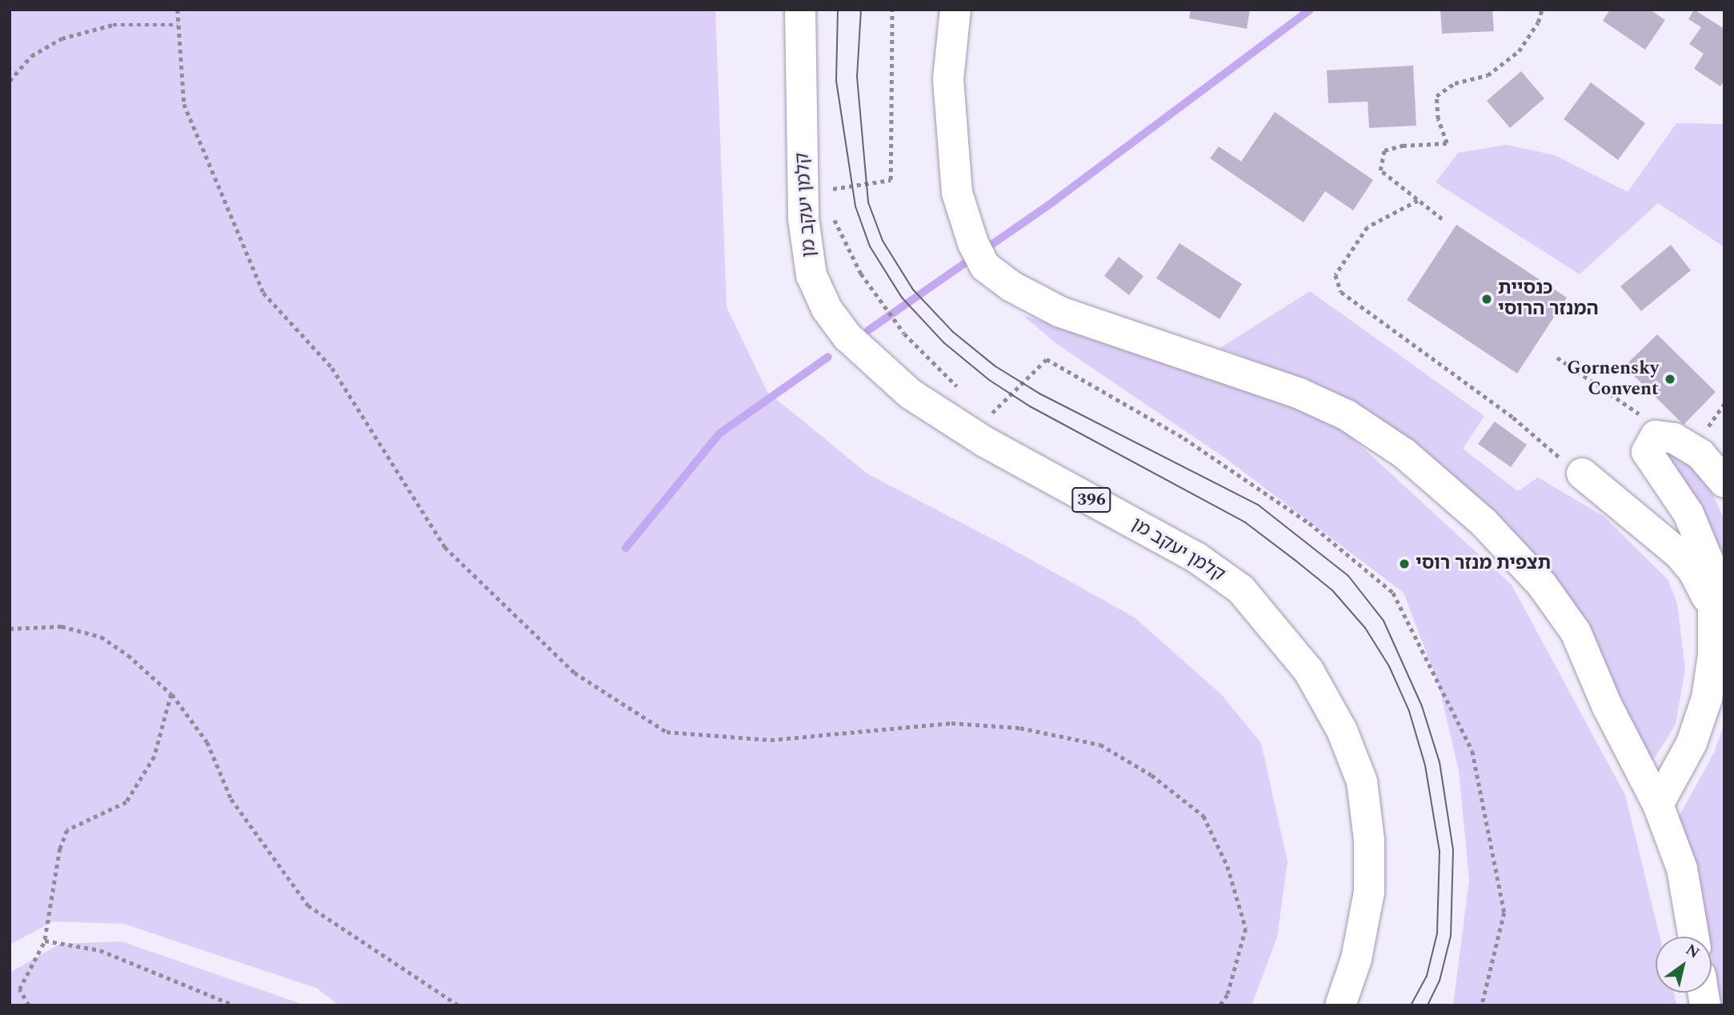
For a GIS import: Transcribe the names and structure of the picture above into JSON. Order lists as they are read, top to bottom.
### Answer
{
  "streets": {
    "main road": ["קלמן יעקב מן", "396"]
  },
  "places": ["כנסיית המנזר הרוסי", "Gornensky Convent", "תצפית מנזר רוסי"],
  "north": "top right"
}
